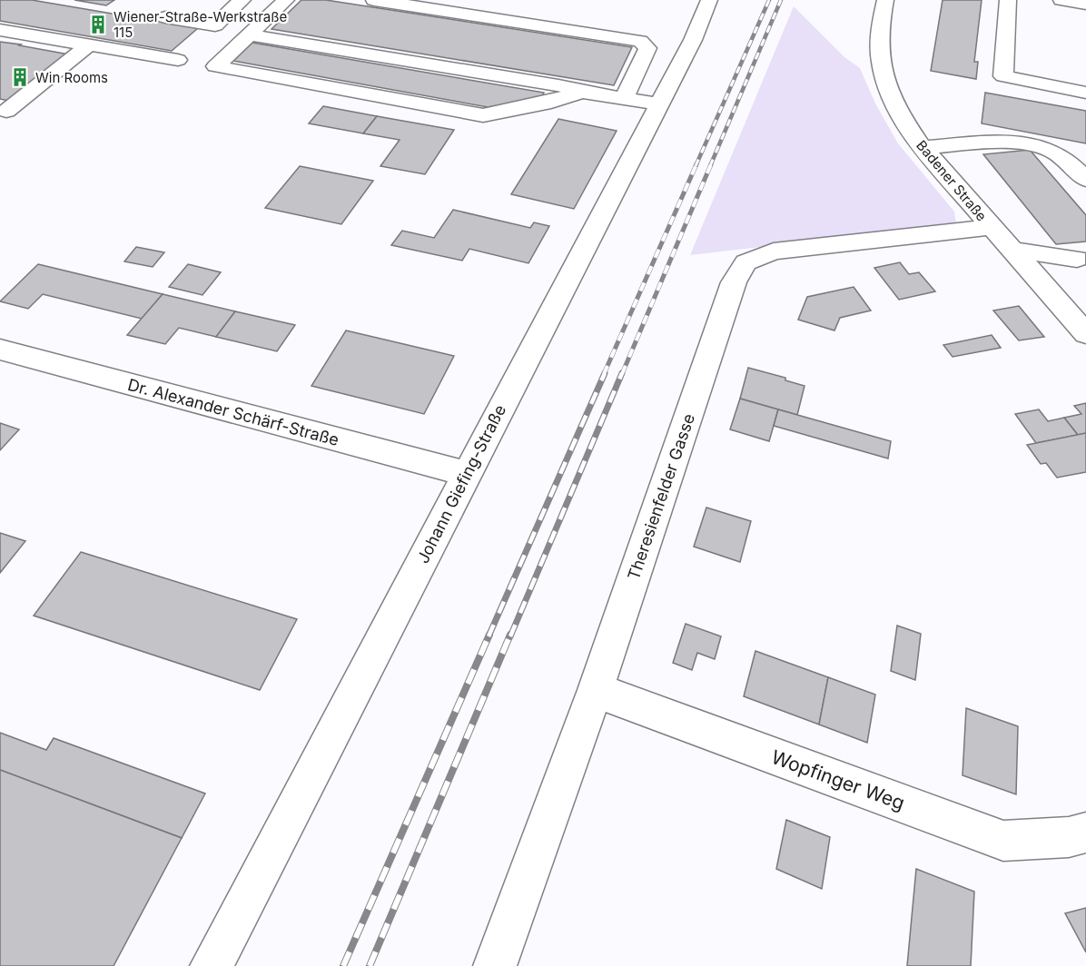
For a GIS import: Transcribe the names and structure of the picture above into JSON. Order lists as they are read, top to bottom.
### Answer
{
  "streets": {
    "street": [
      "Badener Straße",
      "Dr. Alexander Schärf-Straße",
      "Johann Giefing-Straße",
      "Theresienfelder Gasse",
      "Wopfinger Weg"
    ]
  },
  "crossings": [
    ["Badener Straße", "Theresienfelder Gasse"],
    ["Dr. Alexander Schärf-Straße", "Johann Giefing-Straße"],
    ["Theresienfelder Gasse", "Wopfinger Weg"]
  ],
  "places": {
    "building": ["Wiener-Straße-Werkstraße 115", "Win Rooms"]
  }
}
